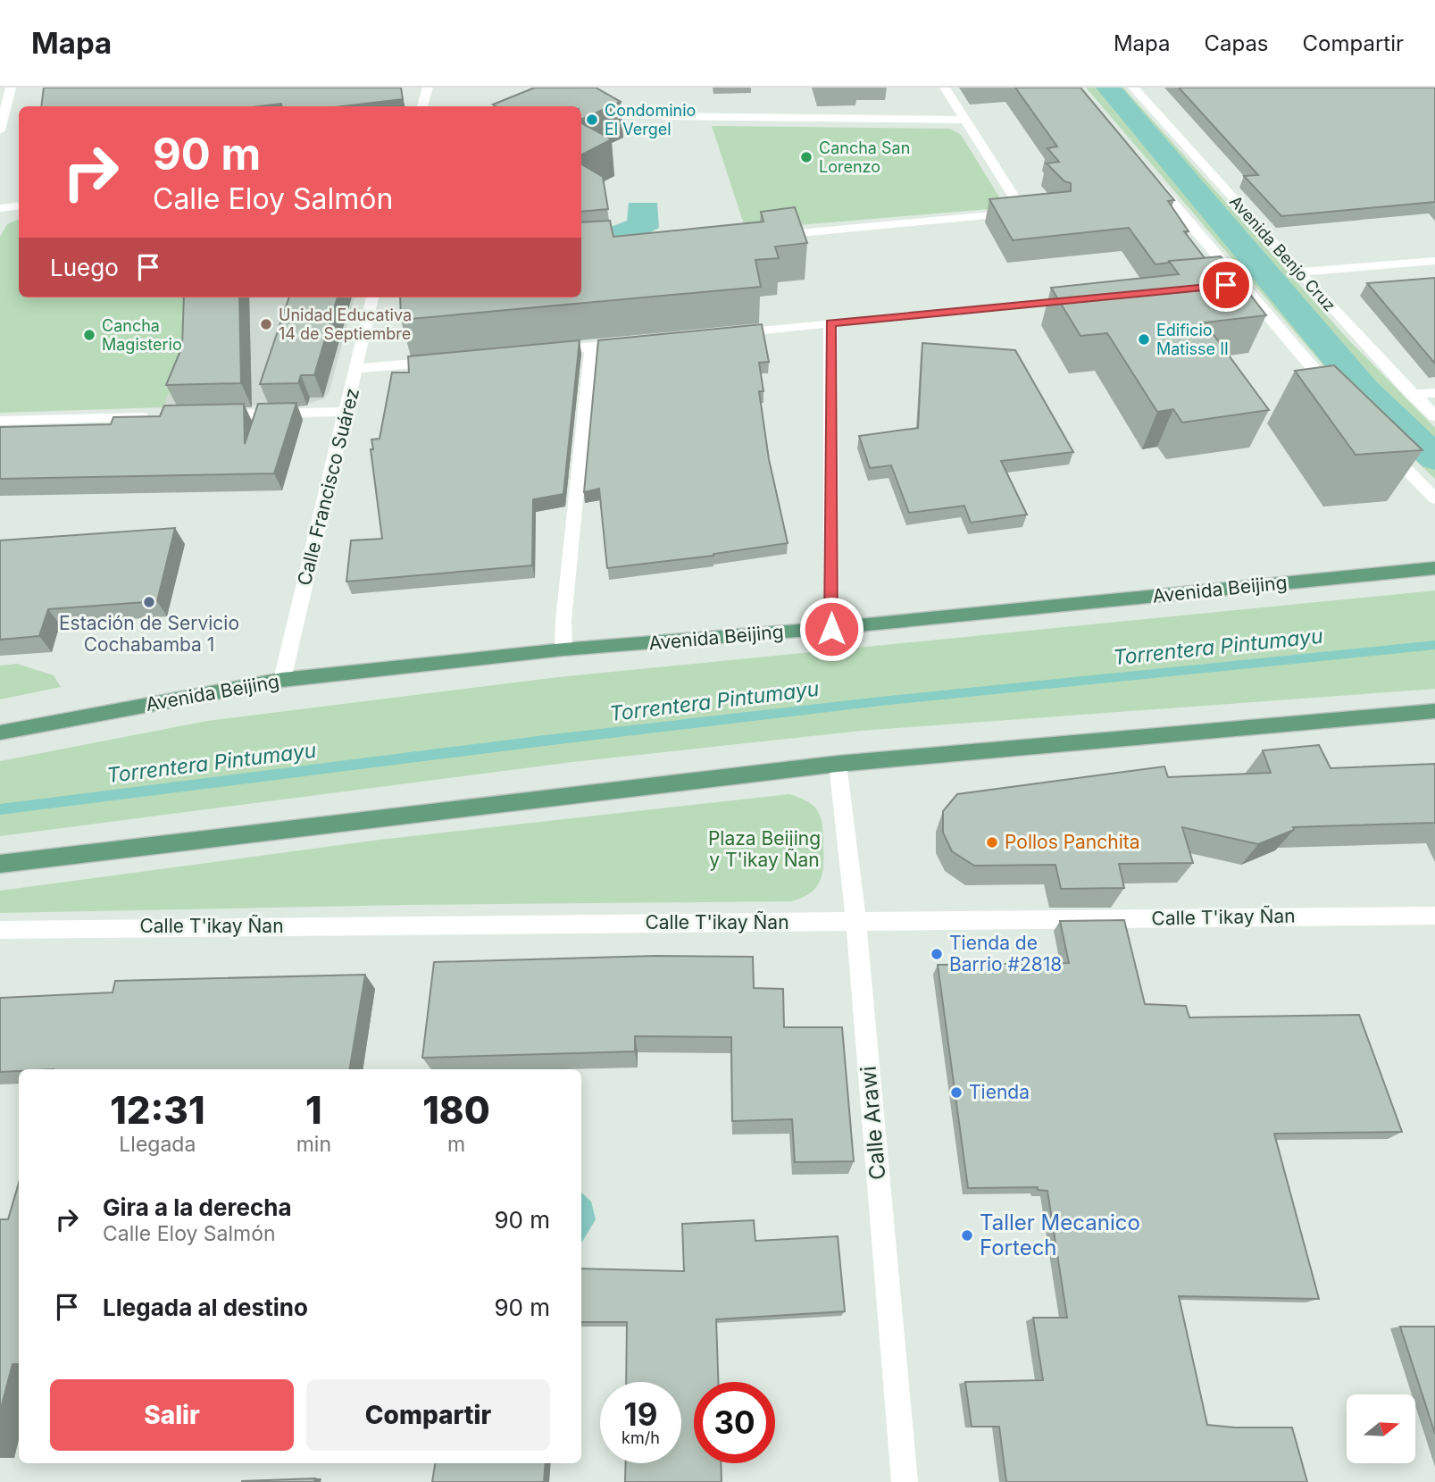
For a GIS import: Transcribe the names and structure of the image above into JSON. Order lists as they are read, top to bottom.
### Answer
{
  "streets": {
    "main road": ["Avenida Beijing"],
    "street": [
      "Avenida Benjo Cruz",
      "Calle Francisco Suárez",
      "Calle T'ikay Ñan",
      "Calle Arawi"
    ]
  },
  "crossings": [
    ["Calle Francisco Suárez", "Avenida Beijing"],
    ["Calle T'ikay Ñan", "Calle Arawi"]
  ],
  "water": ["Torrentera Pintumayu"],
  "parks": ["Plaza Beijing y T'ikay Ñan"],
  "places": [
    "Condominio El Vergel",
    "Cancha San Lorenzo",
    "Unidad Educativa 14 de Septiembre",
    "Cancha Magisterio",
    "Edificio Matisse II",
    "Estación de Servicio Cochabamba 1",
    "Pollos Panchita",
    "Tienda de Barrio #2818",
    "Tienda",
    "Taller Mecanico Fortech"
  ],
  "north": "right",
  "page": {
    "header": "Mapa",
    "nav": ["Mapa", "Capas", "Compartir"],
    "turn": ["90 m", "Calle Eloy Salmón"],
    "then": "Luego",
    "eta": [
      "12:31",
      "Llegada",
      "1",
      "min",
      "180",
      "m"
    ],
    "list": [
      {
        "name": "Gira a la derecha",
        "note": "Calle Eloy Salmón",
        "value": "90 m"
      },
      {
        "name": "Llegada al destino",
        "value": "90 m"
      }
    ],
    "buttons": ["Salir", "Compartir"],
    "speed": "19 km/h",
    "limit": "30"
  }
}
